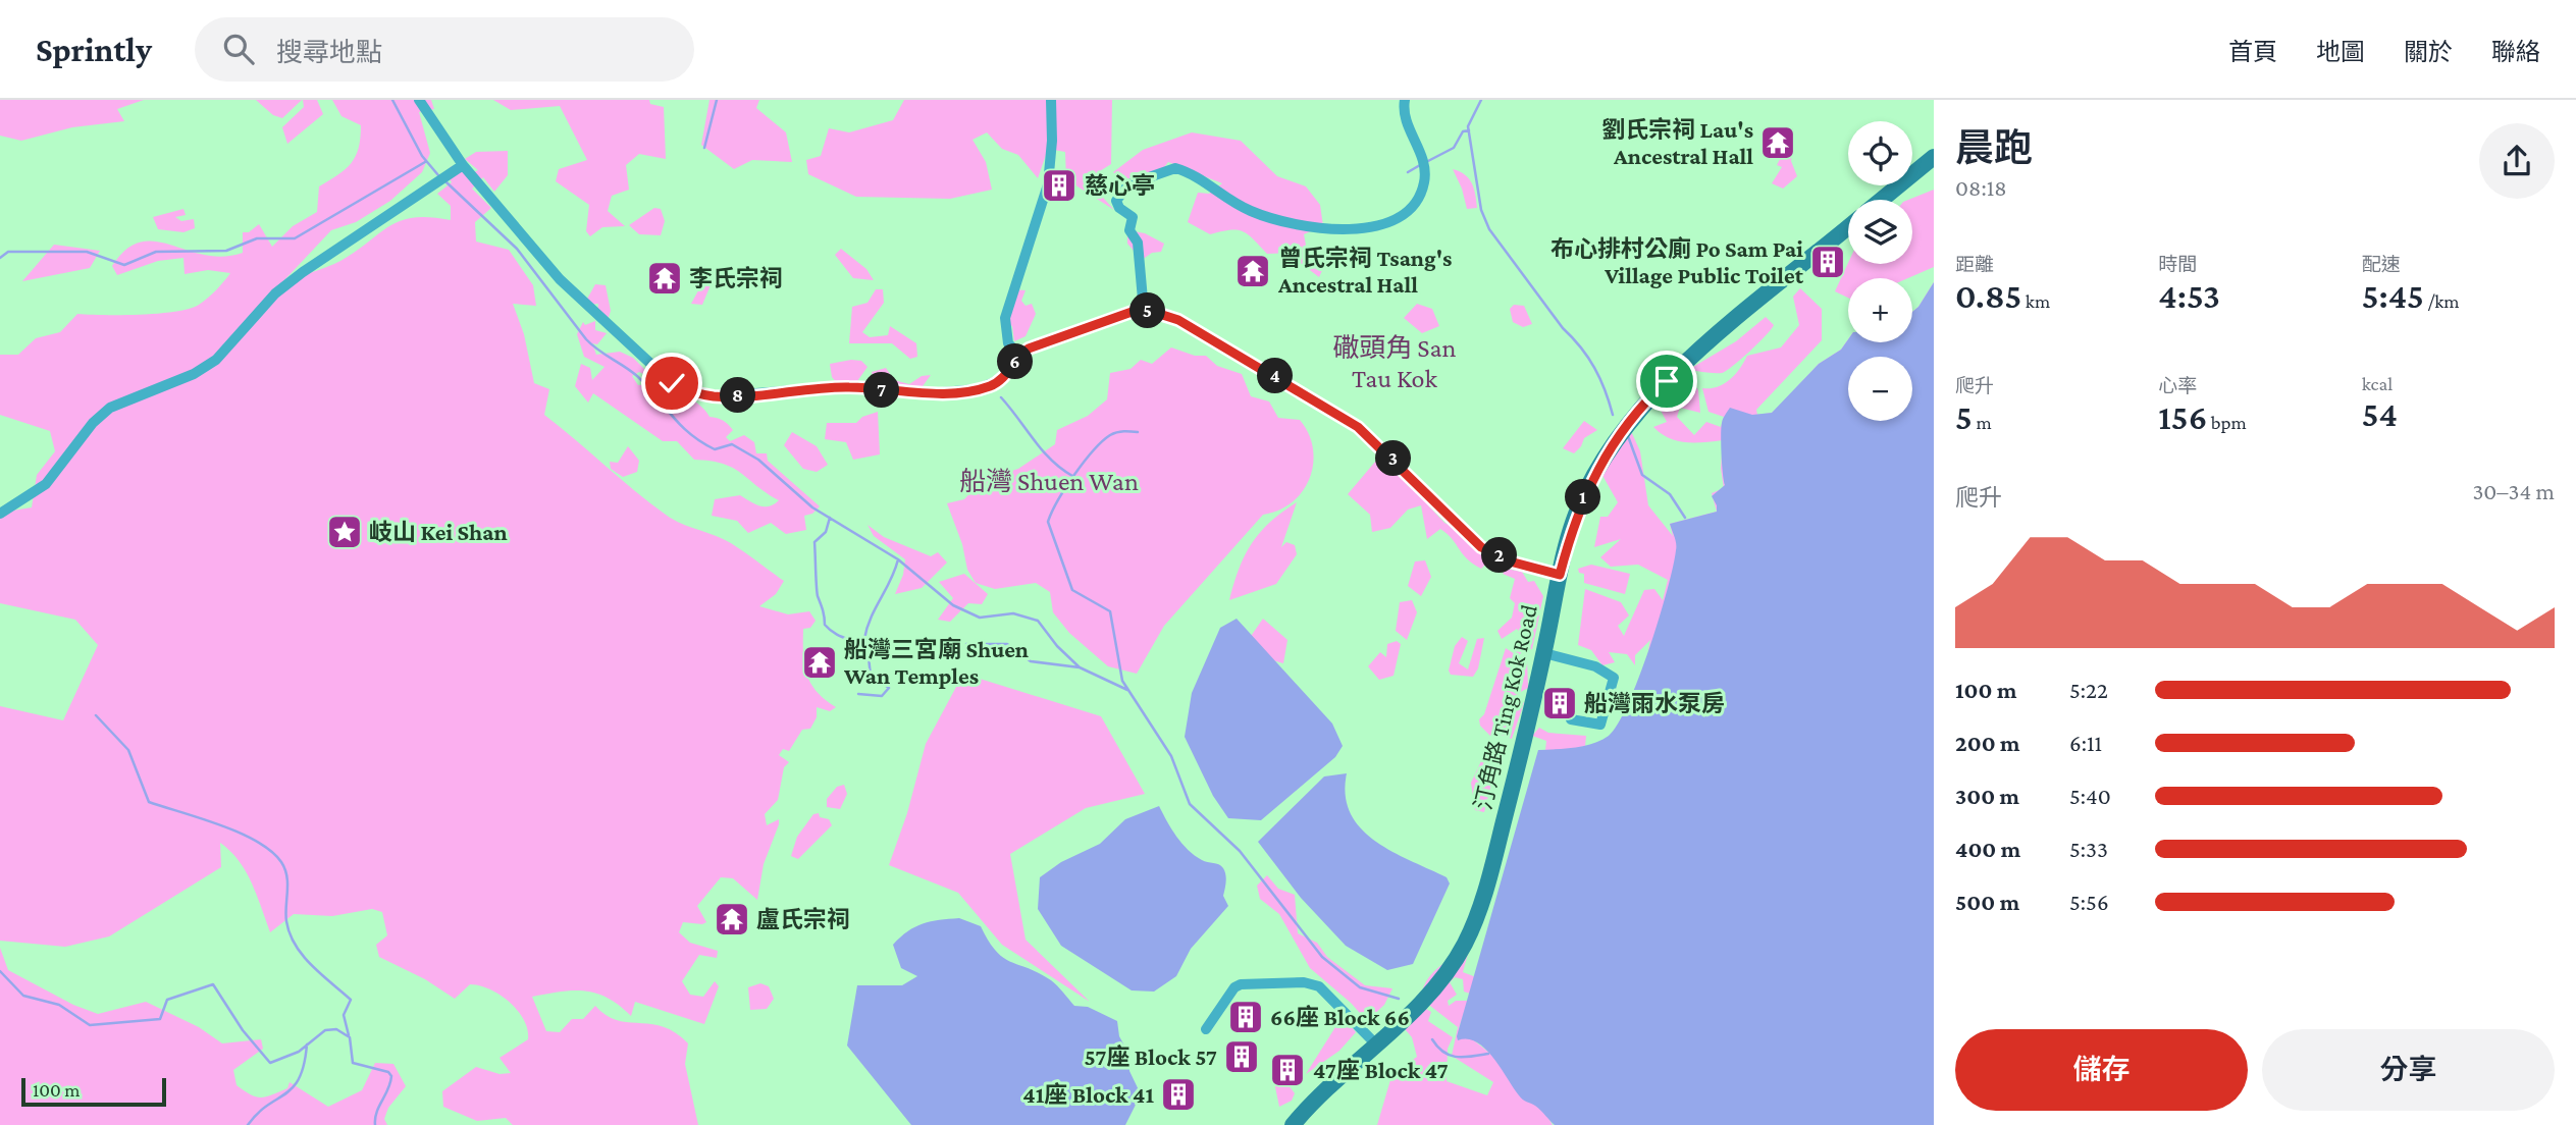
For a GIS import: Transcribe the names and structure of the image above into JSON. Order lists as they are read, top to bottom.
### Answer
{
  "streets": {
    "main road": ["汀角路 Ting Kok Road"]
  },
  "districts": ["䃟頭角 San Tau Kok", "船灣 Shuen Wan"],
  "places": {
    "temple": [
      "劉氏宗祠 Lau's Ancestral Hall",
      "曾氏宗祠 Tsang's Ancestral Hall",
      "李氏宗祠",
      "船灣三宮廟 Shuen Wan Temples",
      "盧氏宗祠"
    ],
    "building": [
      "慈心亭",
      "布心排村公廁 Po Sam Pai Village Public Toilet",
      "船灣雨水泵房",
      "66座 Block 66",
      "57座 Block 57",
      "47座 Block 47",
      "41座 Block 41"
    ],
    "place": ["岐山 Kei Shan"]
  },
  "scale_bar": "100 m",
  "page": {
    "header": "Sprintly",
    "search": "搜尋地點",
    "nav": [
      "首頁",
      "地圖",
      "關於",
      "聯絡"
    ],
    "heading": ["晨跑", "08:18"],
    "map_buttons": ["+", "−"],
    "stats": [
      ["距離", "0.85 km"],
      ["時間", "4:53"],
      ["配速", "5:45 /km"],
      ["爬升", "5 m"],
      ["心率", "156 bpm"],
      ["kcal", "54"]
    ],
    "pins": [
      "5",
      "6",
      "4",
      "7",
      "8",
      "3",
      "1",
      "2"
    ],
    "chart": ["爬升", "30–34 m"],
    "list": [
      {
        "name": "100 m",
        "note": "5:22"
      },
      {
        "name": "200 m",
        "note": "6:11"
      },
      {
        "name": "300 m",
        "note": "5:40"
      },
      {
        "name": "400 m",
        "note": "5:33"
      },
      {
        "name": "500 m",
        "note": "5:56"
      }
    ],
    "buttons": ["儲存", "分享"],
    "scale": "100 m"
  }
}
